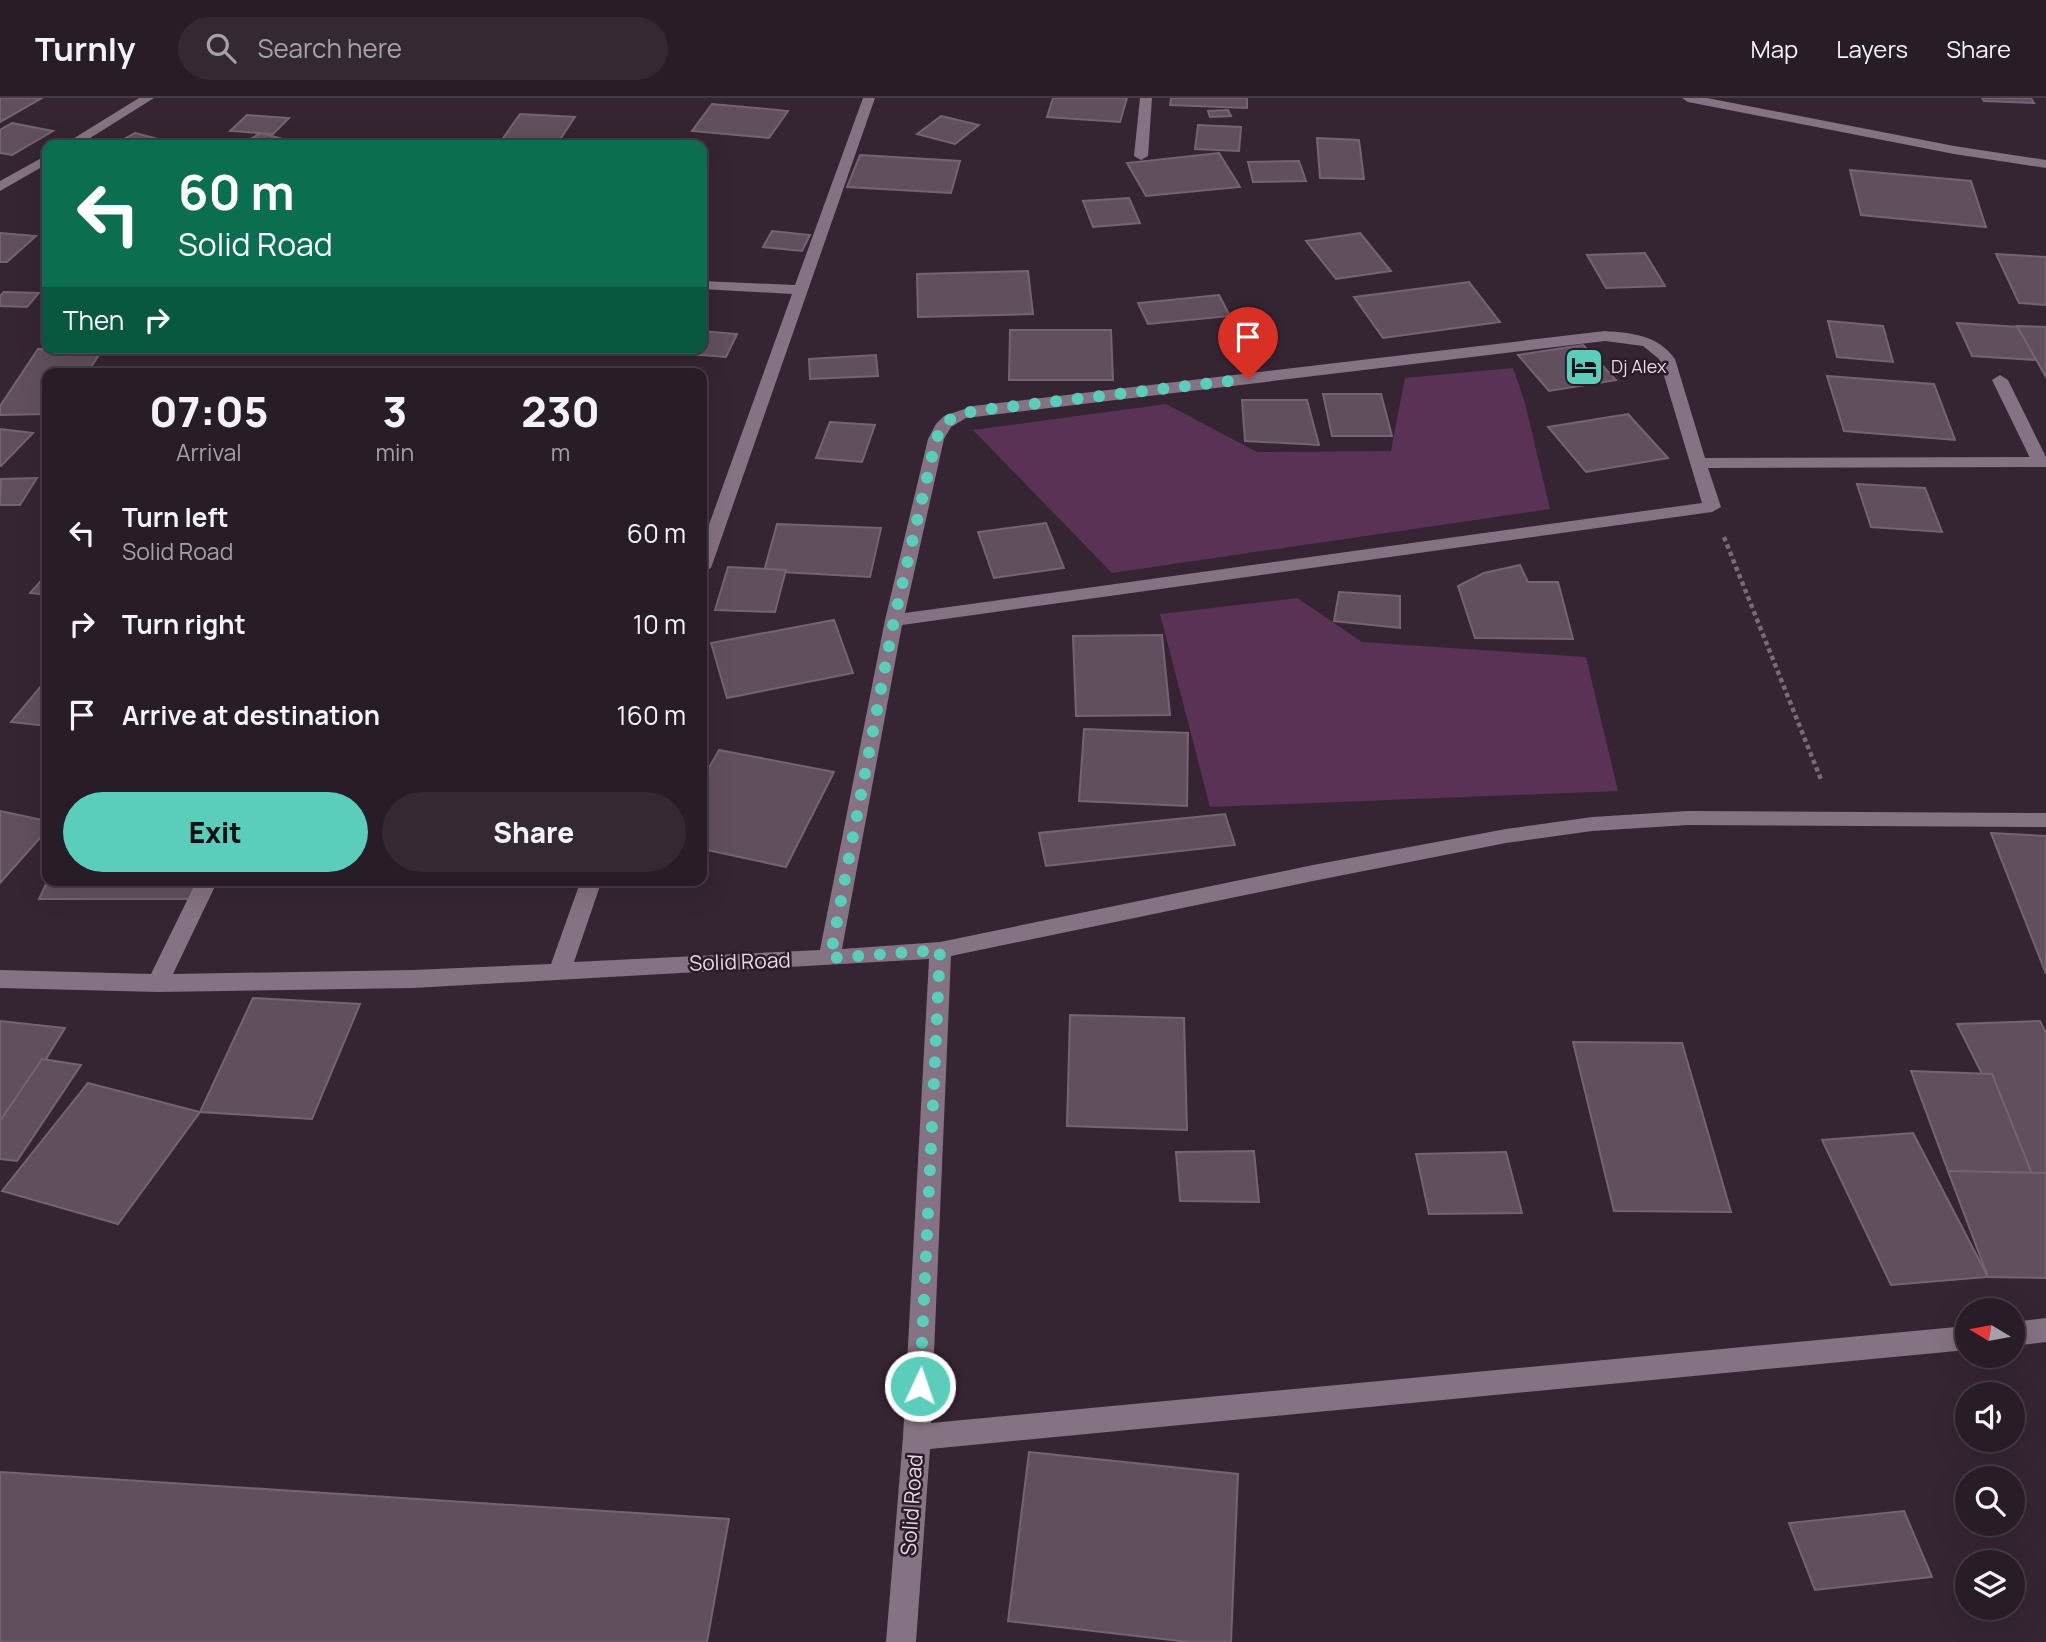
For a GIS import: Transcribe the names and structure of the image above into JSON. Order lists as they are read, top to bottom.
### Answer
{
  "streets": {
    "street": ["Solid Road"]
  },
  "places": {
    "hotel": ["Dj Alex"]
  },
  "north": "left",
  "page": {
    "header": "Turnly",
    "search": "Search here",
    "nav": ["Map", "Layers", "Share"],
    "turn": ["60 m", "Solid Road"],
    "then": "Then",
    "eta": [
      "07:05",
      "Arrival",
      "3",
      "min",
      "230",
      "m"
    ],
    "list": [
      {
        "name": "Turn left",
        "note": "Solid Road",
        "value": "60 m"
      },
      {
        "name": "Turn right",
        "value": "10 m"
      },
      {
        "name": "Arrive at destination",
        "value": "160 m"
      }
    ],
    "buttons": ["Exit", "Share"]
  }
}
